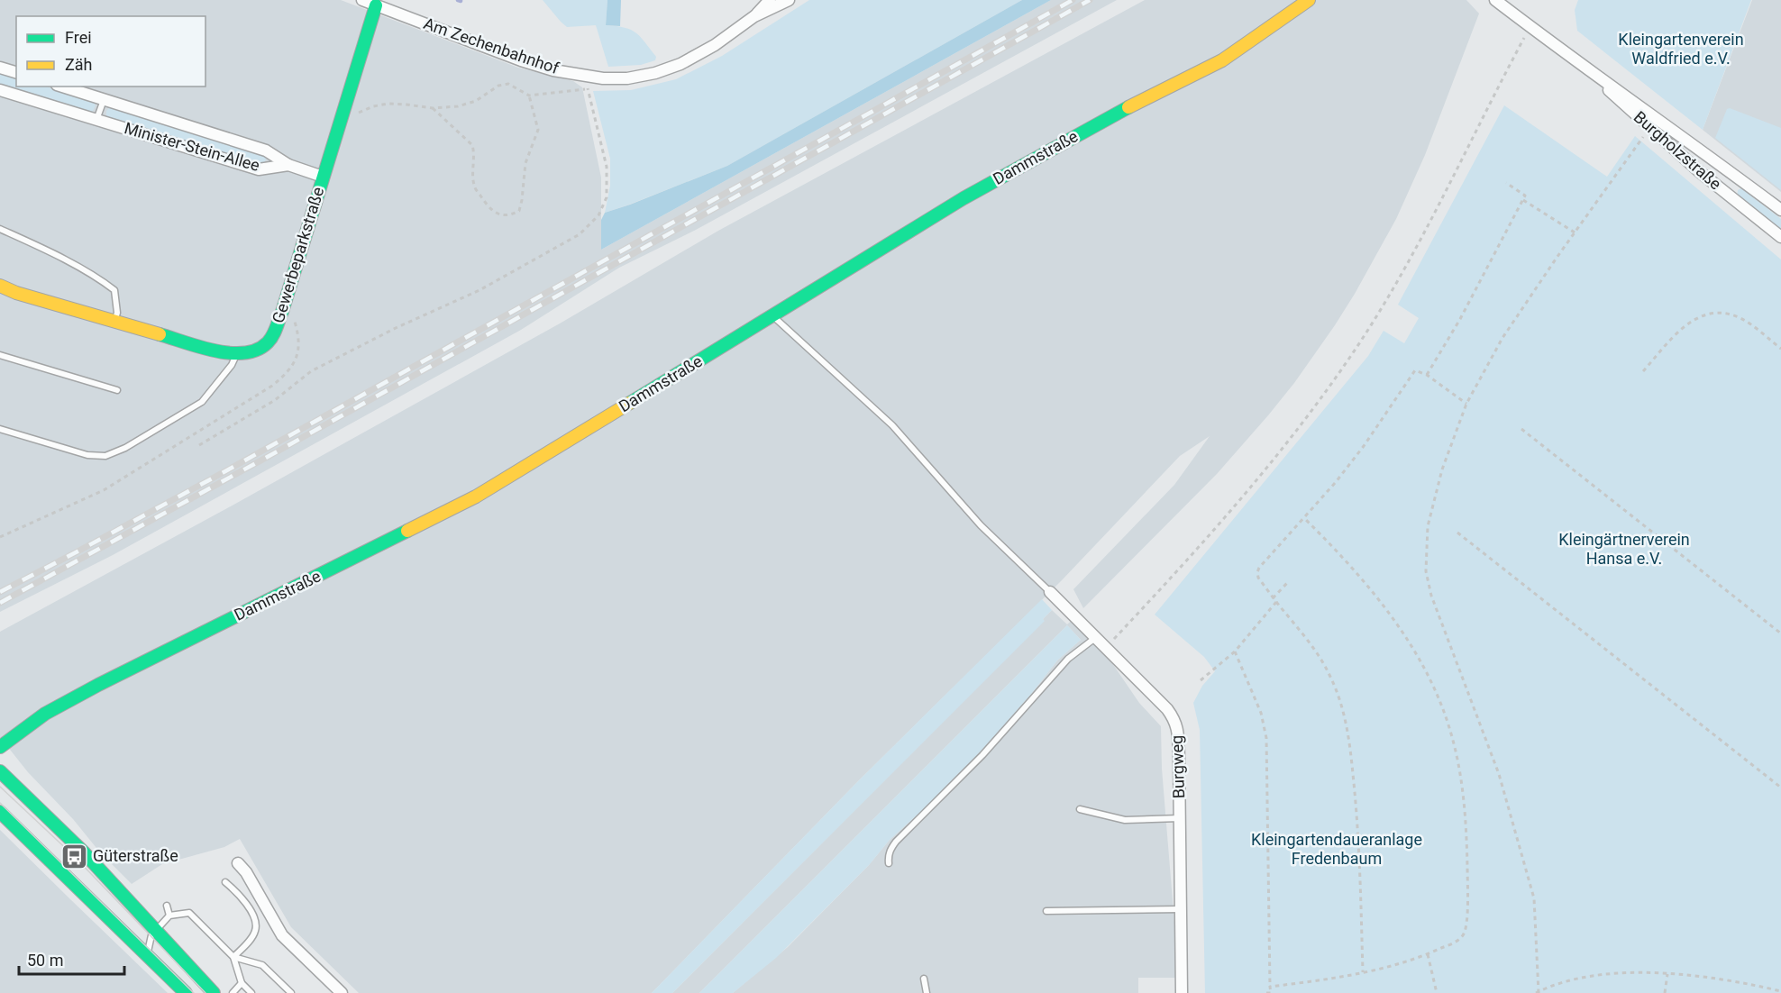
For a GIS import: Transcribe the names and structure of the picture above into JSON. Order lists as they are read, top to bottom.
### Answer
{
  "streets": {
    "street": [
      "Am Zechenbahnhof",
      "Minister-Stein-Allee",
      "Burgholzstraße",
      "Dammstraße",
      "Gewerbeparkstraße",
      "Burgweg"
    ]
  },
  "crossings": [
    ["Am Zechenbahnhof", "Gewerbeparkstraße"],
    ["Minister-Stein-Allee", "Gewerbeparkstraße"]
  ],
  "parks": ["Kleingartenverein Waldfried e.V.", "Kleingärtnerverein Hansa e.V.", "Kleingartendaueranlage Fredenbaum"],
  "places": {
    "bus stop": ["Güterstraße"]
  },
  "legend": ["Frei", "Zäh"],
  "scale_bar": "50 m"
}
